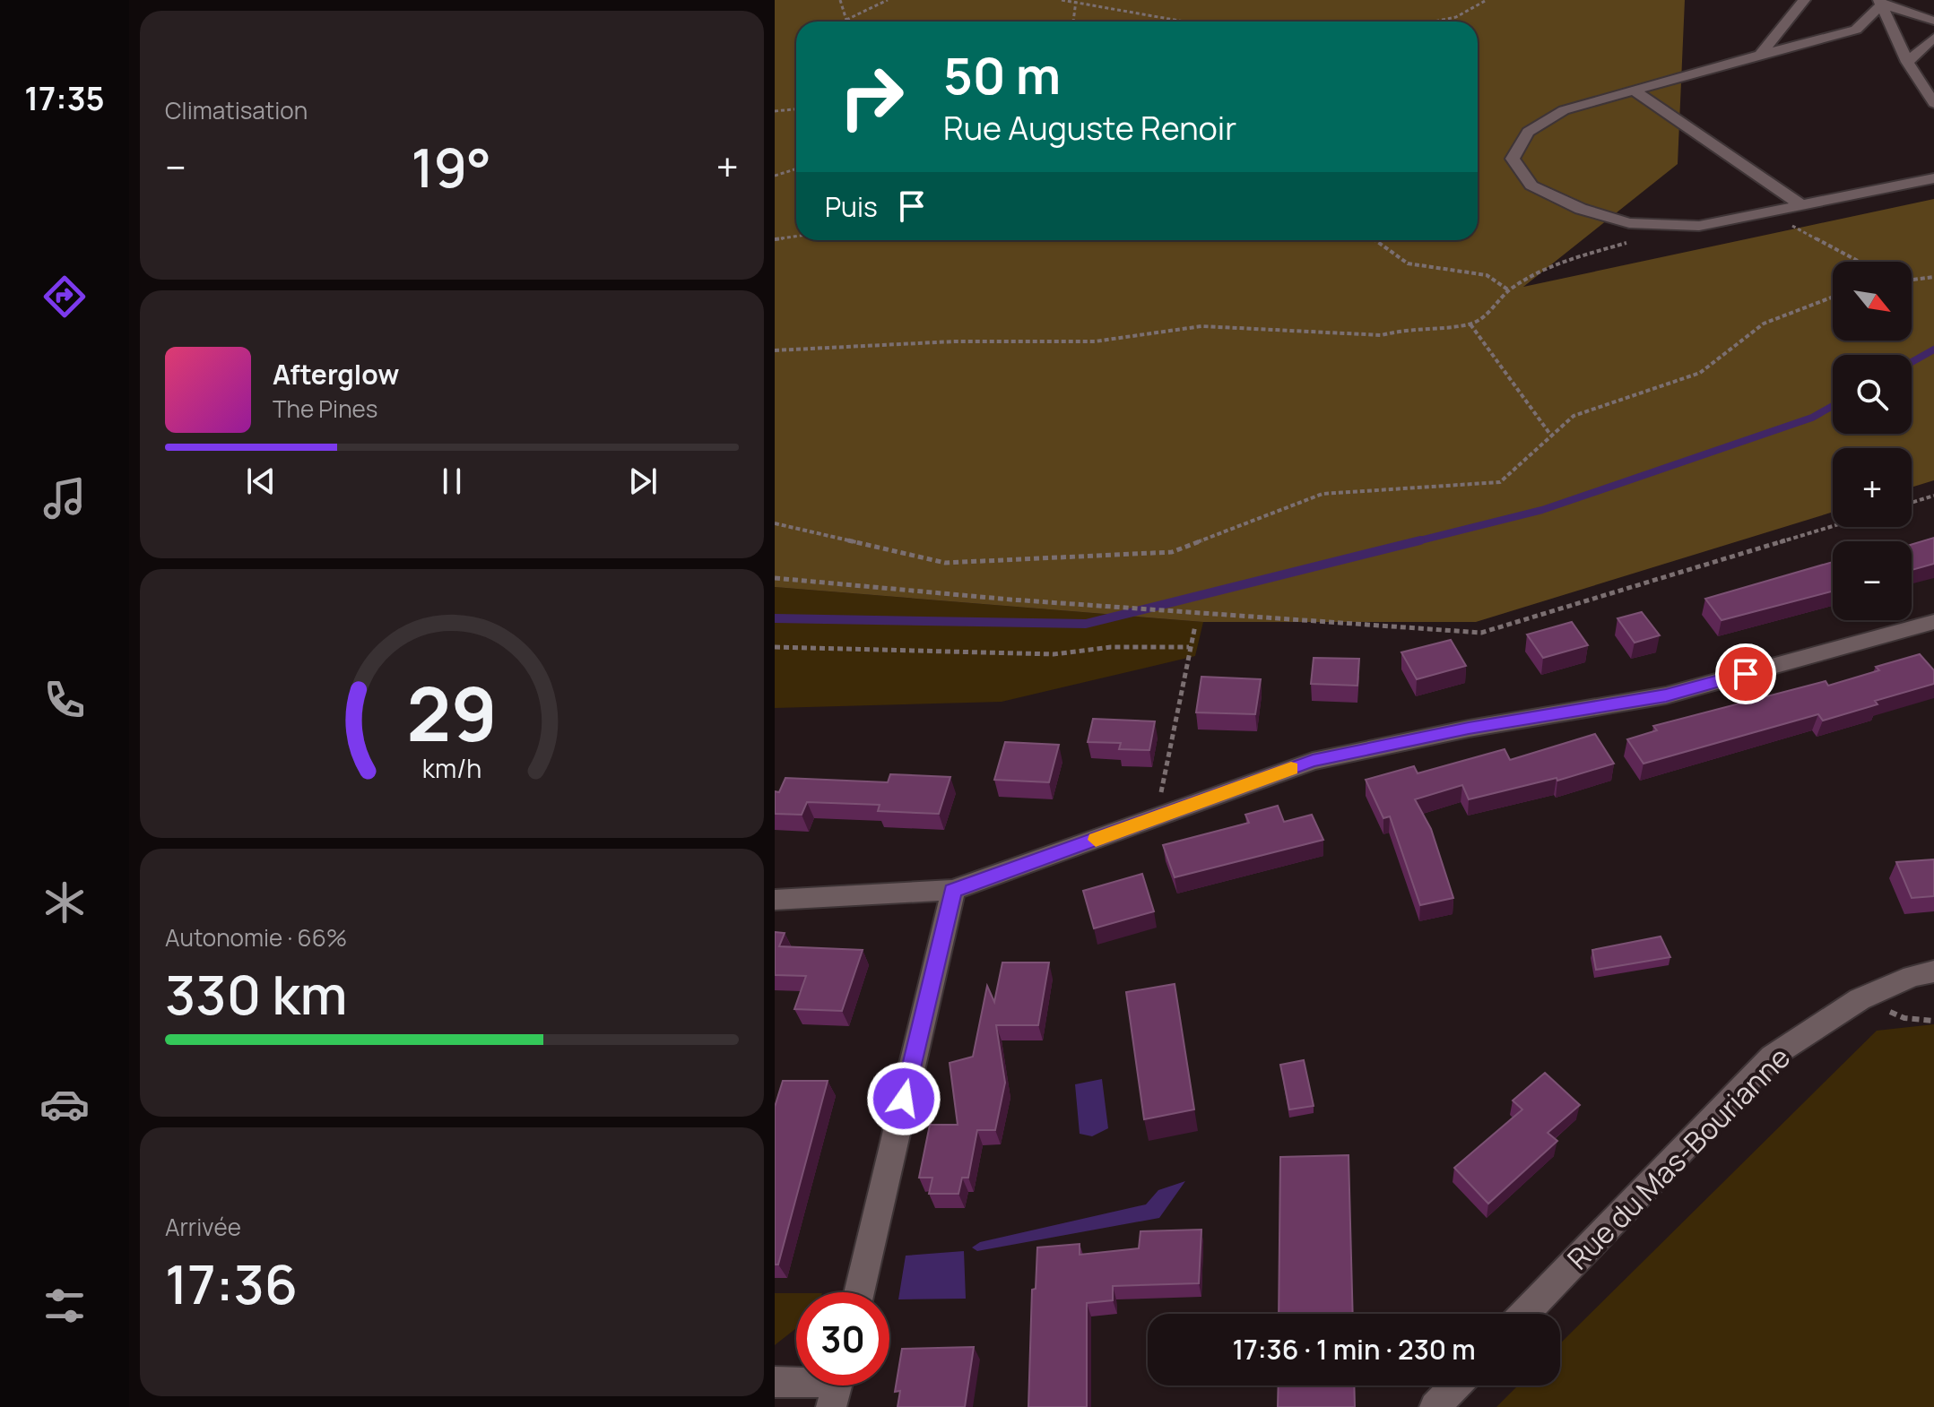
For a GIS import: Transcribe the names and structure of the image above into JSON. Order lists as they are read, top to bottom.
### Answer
{
  "streets": {
    "street": ["Rue du Mas-Bourianne"]
  },
  "north": "bottom right",
  "page": {
    "tabs": "17:35",
    "tile": [
      "Climatisation",
      ["Autonomie · 66%", "330 km"],
      ["Arrivée", "17:36"]
    ],
    "turn": ["50 m", "Rue Auguste Renoir"],
    "heat": ["−", "19°", "+"],
    "then": "Puis",
    "map_buttons": ["+", "−"],
    "song": ["Afterglow", "The Pines"],
    "limit": "30",
    "trip": "17:36 · 1 min · 230 m",
    "gauge": ["29", "km/h"]
  }
}
